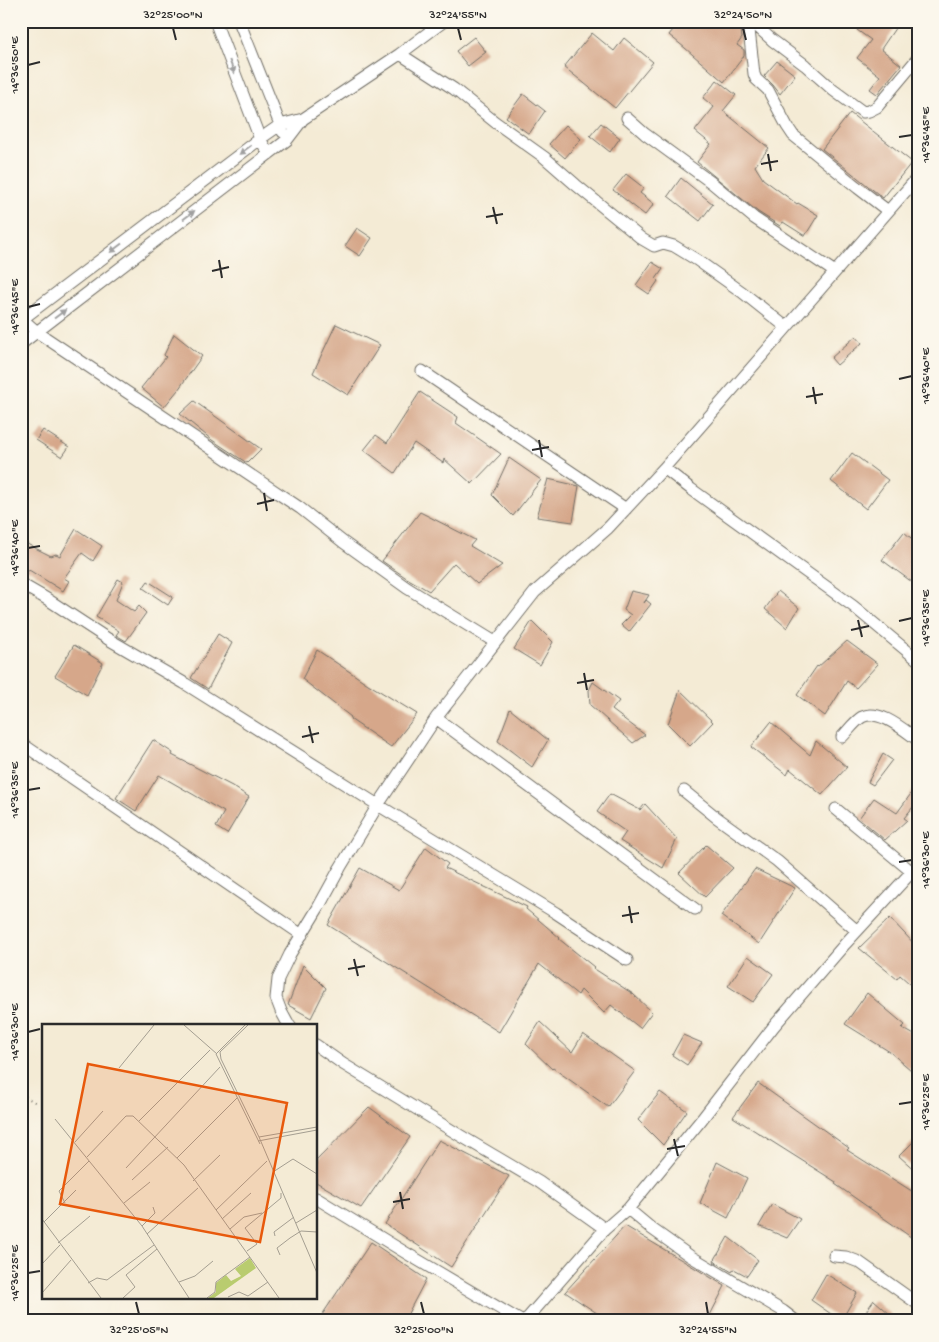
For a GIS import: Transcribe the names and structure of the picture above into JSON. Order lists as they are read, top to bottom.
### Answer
{
  "coordinates": [
    "32°25'00\"N",
    "32°24'55\"N",
    "32°24'50\"N",
    "14°36'50\"E",
    "14°36'45\"E",
    "14°36'40\"E",
    "14°36'35\"E",
    "14°36'30\"E",
    "14°36'25\"E",
    "32°25'05\"N"
  ]
}
